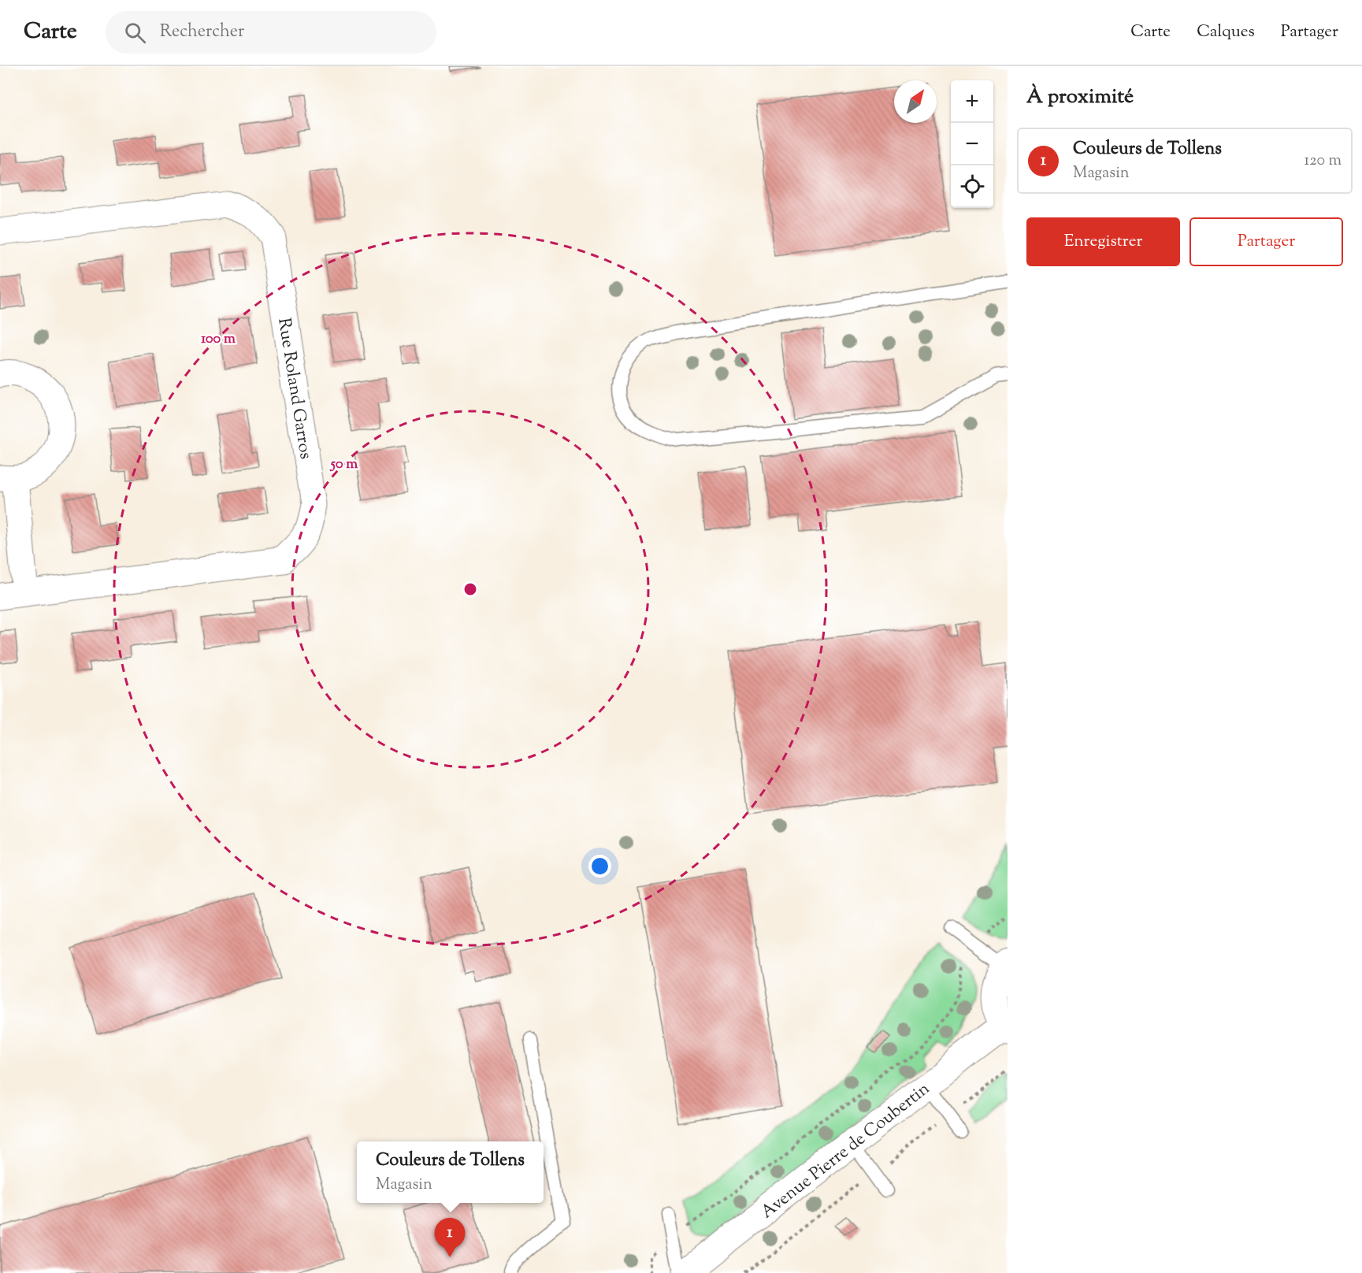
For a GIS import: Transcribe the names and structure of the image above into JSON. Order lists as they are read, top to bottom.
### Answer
{
  "streets": {
    "street": ["Rue Roland Garros", "Avenue Pierre de Coubertin"]
  },
  "north": "top right",
  "page": {
    "header": "Carte",
    "search": "Rechercher",
    "nav": ["Carte", "Calques", "Partager"],
    "heading": "À proximité",
    "map_buttons": ["+", "−"],
    "list": [
      {
        "mark": "1",
        "name": "Couleurs de Tollens",
        "note": "Magasin",
        "value": "120 m"
      }
    ],
    "buttons": ["Enregistrer", "Partager"],
    "popup": ["Couleurs de Tollens", "Magasin"],
    "pins": "1"
  },
  "rings": ["100 m", "50 m"]
}
